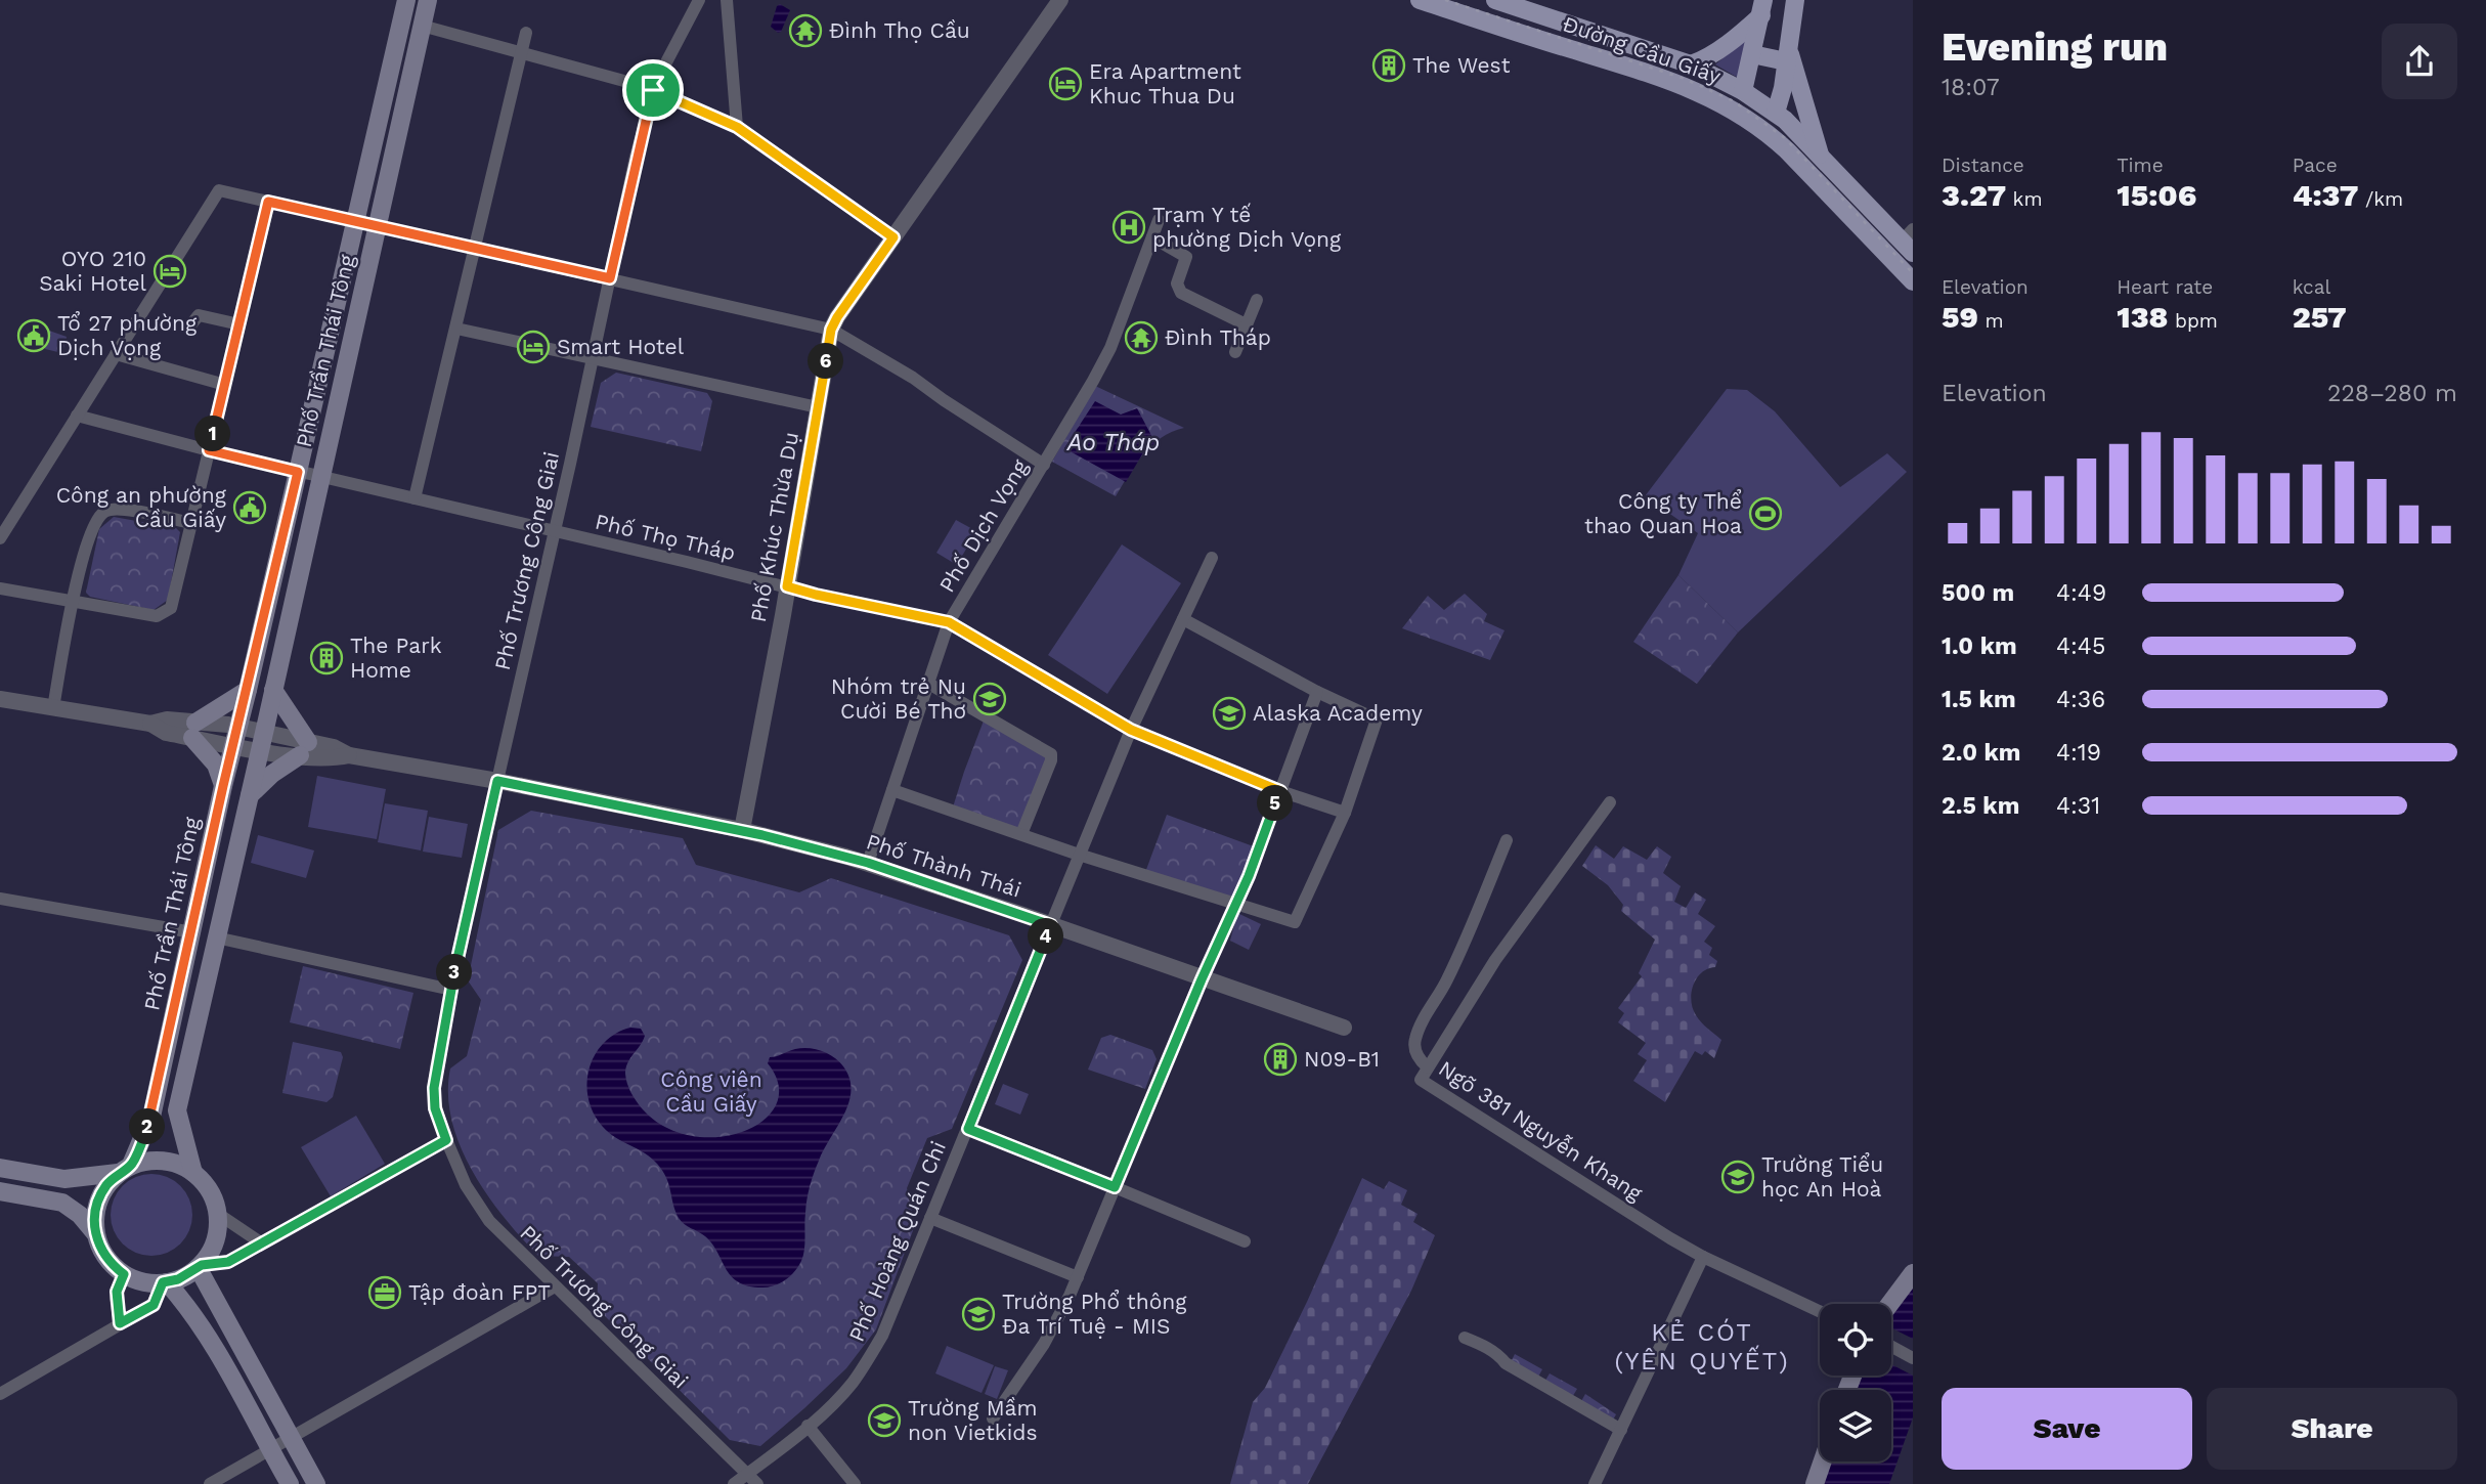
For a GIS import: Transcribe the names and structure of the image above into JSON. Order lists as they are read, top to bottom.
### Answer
{
  "streets": {
    "main road": ["Đường Cầu Giấy", "Phố Trần Thái Tông"],
    "street": [
      "Phố Dịch Vọng",
      "Phố Khúc Thừa Dụ",
      "Phố Thọ Tháp",
      "Phố Trương Công Giai",
      "Phố Thành Thái",
      "Ngõ 381 Nguyễn Khang",
      "Phố Hoàng Quán Chi"
    ]
  },
  "crossings": [
    ["Phố Trần Thái Tông", "Phố Thọ Tháp"],
    ["Phố Trần Thái Tông", "Phố Thành Thái"],
    ["Phố Dịch Vọng", "Phố Thọ Tháp"],
    ["Phố Dịch Vọng", "Phố Thành Thái"],
    ["Phố Khúc Thừa Dụ", "Phố Thọ Tháp"],
    ["Phố Khúc Thừa Dụ", "Phố Thành Thái"],
    ["Phố Thọ Tháp", "Phố Trương Công Giai"],
    ["Phố Thọ Tháp", "Phố Hoàng Quán Chi"],
    ["Phố Trương Công Giai", "Phố Thành Thái"],
    ["Phố Trương Công Giai", "Phố Hoàng Quán Chi"],
    ["Phố Thành Thái", "Phố Hoàng Quán Chi"]
  ],
  "districts": ["KẺ CÓT (YÊN QUYẾT)"],
  "water": ["Ao Tháp"],
  "parks": ["Công viên Cầu Giấy"],
  "places": {
    "temple": ["Đình Thọ Cầu", "Đình Tháp"],
    "building": ["The West", "The Park Home", "N09-B1"],
    "hotel": ["Era Apartment Khuc Thua Du", "OYO 210 Saki Hotel", "Smart Hotel"],
    "hospital": ["Trạm Y tế phường Dịch Vọng"],
    "public building": ["Tổ 27 phường Dịch Vọng", "Công an phường Cầu Giấy"],
    "sports": ["Công ty Thể thao Quan Hoa"],
    "school or university": [
      "Nhóm trẻ Nụ Cười Bé Thơ",
      "Alaska Academy",
      "Trường Tiểu học An Hoà",
      "Trường Phổ thông Đa Trí Tuệ - MIS",
      "Trường Mầm non Vietkids"
    ],
    "office": ["Tập đoàn FPT"]
  },
  "page": {
    "heading": ["Evening run", "18:07"],
    "stats": [
      ["Distance", "3.27 km"],
      ["Time", "15:06"],
      ["Pace", "4:37 /km"],
      ["Elevation", "59 m"],
      ["Heart rate", "138 bpm"],
      ["kcal", "257"]
    ],
    "pins": [
      "6",
      "1",
      "5",
      "4",
      "3",
      "2"
    ],
    "chart": ["Elevation", "228–280 m"],
    "list": [
      {
        "name": "500 m",
        "note": "4:49"
      },
      {
        "name": "1.0 km",
        "note": "4:45"
      },
      {
        "name": "1.5 km",
        "note": "4:36"
      },
      {
        "name": "2.0 km",
        "note": "4:19"
      },
      {
        "name": "2.5 km",
        "note": "4:31"
      }
    ],
    "buttons": ["Save", "Share"]
  }
}
